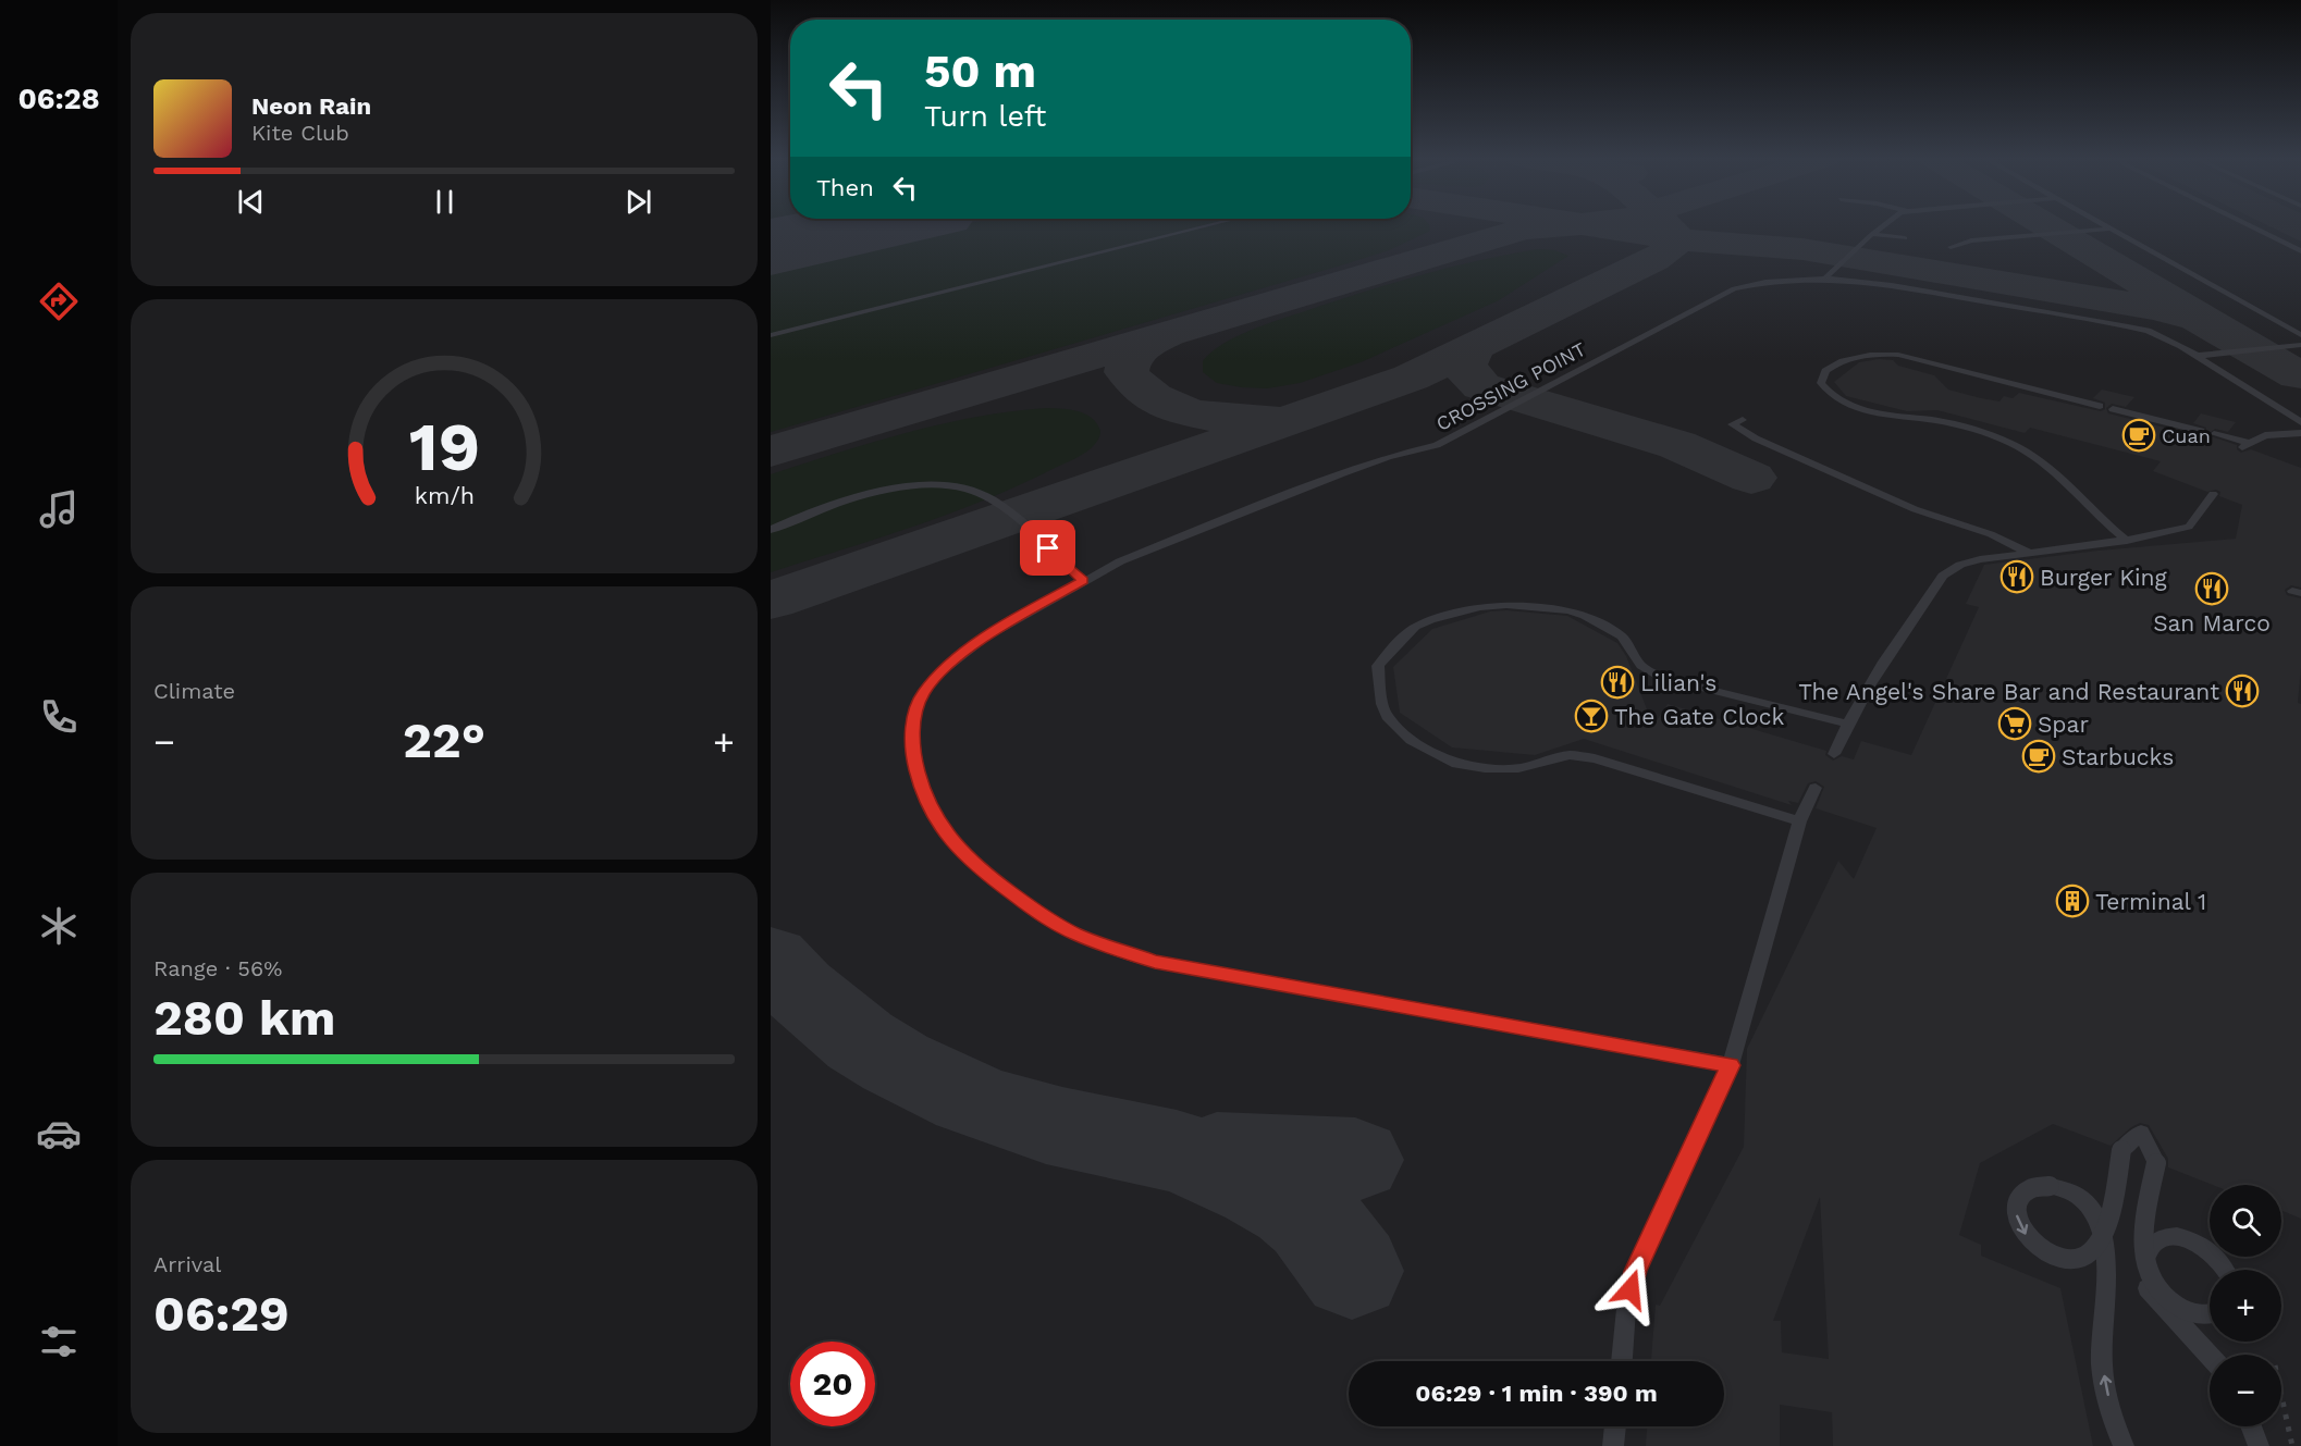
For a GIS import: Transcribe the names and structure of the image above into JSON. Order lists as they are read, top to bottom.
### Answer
{
  "streets": {
    "lane": ["CROSSING POINT"]
  },
  "places": {
    "cafe": ["Cuan", "Starbucks"],
    "restaurant": [
      "Burger King",
      "San Marco",
      "Lilian's",
      "The Angel's Share Bar and Restaurant"
    ],
    "bar": ["The Gate Clock"],
    "supermarket": ["Spar"],
    "building": ["Terminal 1"]
  },
  "page": {
    "tabs": "06:28",
    "turn": ["50 m", "Turn left"],
    "song": ["Neon Rain", "Kite Club"],
    "then": "Then",
    "tile": [
      "Climate",
      ["Range · 56%", "280 km"],
      ["Arrival", "06:29"]
    ],
    "heat": ["−", "22°", "+"],
    "map_buttons": ["+", "−"],
    "limit": "20",
    "trip": "06:29 · 1 min · 390 m",
    "gauge": ["19", "km/h"]
  }
}
